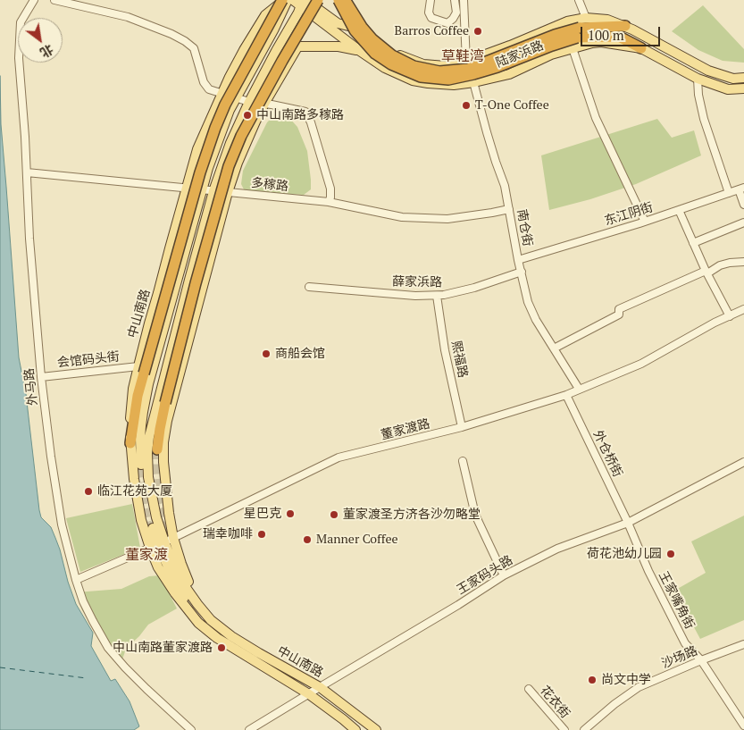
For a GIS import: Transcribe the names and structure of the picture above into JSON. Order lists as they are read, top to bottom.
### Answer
{
  "streets": {
    "main road": ["陆家浜路", "中山南路"],
    "street": [
      "多稼路",
      "东江阴街",
      "南仓街",
      "薛家浜路",
      "熙福路",
      "会馆码头街",
      "外马路",
      "董家渡路",
      "外仓桥街",
      "王家码头路",
      "王家嘴角街",
      "沙场路",
      "花衣街"
    ]
  },
  "crossings": [
    ["陆家浜路", "南仓街"],
    ["陆家浜路", "中山南路"],
    ["多稼路", "南仓街"],
    ["多稼路", "中山南路"],
    ["多稼路", "外马路"],
    ["东江阴街", "南仓街"],
    ["南仓街", "薛家浜路"],
    ["南仓街", "董家渡路"],
    ["薛家浜路", "熙福路"],
    ["中山南路", "会馆码头街"],
    ["中山南路", "董家渡路"],
    ["中山南路", "王家码头路"],
    ["熙福路", "董家渡路"],
    ["会馆码头街", "外马路"],
    ["外马路", "董家渡路"],
    ["董家渡路", "外仓桥街"],
    ["外仓桥街", "王家码头路"],
    ["外仓桥街", "王家嘴角街"],
    ["王家码头路", "王家嘴角街"],
    ["王家嘴角街", "沙场路"]
  ],
  "districts": ["草鞋湾", "董家渡"],
  "places": [
    "Barros Coffee",
    "T-One Coffee",
    "中山南路多稼路",
    "商船会馆",
    "临江花苑大厦",
    "星巴克",
    "董家渡圣方济各沙勿略堂",
    "瑞幸咖啡",
    "Manner Coffee",
    "荷花池幼儿园",
    "中山南路董家渡路",
    "尚文中学"
  ],
  "scale_bar": "100 m",
  "north": "bottom right"
}
